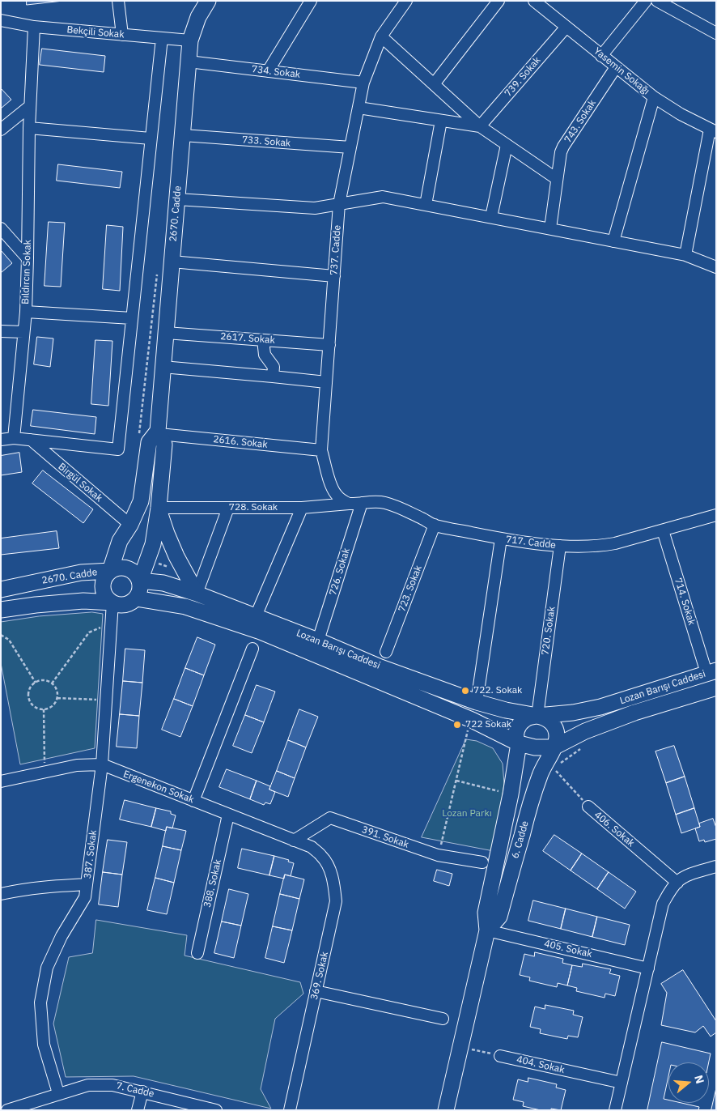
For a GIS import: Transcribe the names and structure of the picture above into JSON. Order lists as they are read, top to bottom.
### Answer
{
  "streets": {
    "main road": ["2670. Cadde", "Lozan Barışı Caddesi", "6. Cadde"],
    "street": [
      "Bekçili Sokak",
      "Yasemin Sokağı",
      "734. Sokak",
      "739. Sokak",
      "743. Sokak",
      "733. Sokak",
      "737. Cadde",
      "Bıldırcın Sokak",
      "2617. Sokak",
      "2616. Sokak",
      "Birgül Sokak",
      "728. Sokak",
      "717. Cadde",
      "726. Sokak",
      "723. Sokak",
      "714. Sokak",
      "720. Sokak",
      "Ergenekon Sokak",
      "406. Sokak",
      "391. Sokak",
      "387. Sokak",
      "388. Sokak",
      "405. Sokak",
      "369. Sokak",
      "404. Sokak",
      "7. Cadde"
    ]
  },
  "crossings": [
    ["Bekçili Sokak", "2670. Cadde"],
    ["Bekçili Sokak", "Bıldırcın Sokak"],
    ["Yasemin Sokağı", "739. Sokak"],
    ["Yasemin Sokağı", "743. Sokak"],
    ["734. Sokak", "2670. Cadde"],
    ["734. Sokak", "737. Cadde"],
    ["733. Sokak", "2670. Cadde"],
    ["733. Sokak", "737. Cadde"],
    ["2670. Cadde", "2617. Sokak"],
    ["2670. Cadde", "2616. Sokak"],
    ["2670. Cadde", "Birgül Sokak"],
    ["2670. Cadde", "728. Sokak"],
    ["2670. Cadde", "Lozan Barışı Caddesi"],
    ["2670. Cadde", "387. Sokak"],
    ["737. Cadde", "2617. Sokak"],
    ["737. Cadde", "2616. Sokak"],
    ["737. Cadde", "728. Sokak"],
    ["737. Cadde", "717. Cadde"],
    ["728. Sokak", "717. Cadde"],
    ["717. Cadde", "726. Sokak"],
    ["717. Cadde", "723. Sokak"],
    ["717. Cadde", "714. Sokak"],
    ["717. Cadde", "720. Sokak"],
    ["726. Sokak", "Lozan Barışı Caddesi"],
    ["714. Sokak", "Lozan Barışı Caddesi"],
    ["720. Sokak", "Lozan Barışı Caddesi"],
    ["720. Sokak", "6. Cadde"],
    ["Lozan Barışı Caddesi", "6. Cadde"],
    ["Lozan Barışı Caddesi", "387. Sokak"],
    ["Ergenekon Sokak", "391. Sokak"],
    ["Ergenekon Sokak", "387. Sokak"],
    ["Ergenekon Sokak", "388. Sokak"],
    ["Ergenekon Sokak", "369. Sokak"],
    ["6. Cadde", "405. Sokak"],
    ["387. Sokak", "7. Cadde"]
  ],
  "parks": ["Lozan Parkı"],
  "places": ["722. Sokak", "722 Sokak"],
  "north": "right"
}
